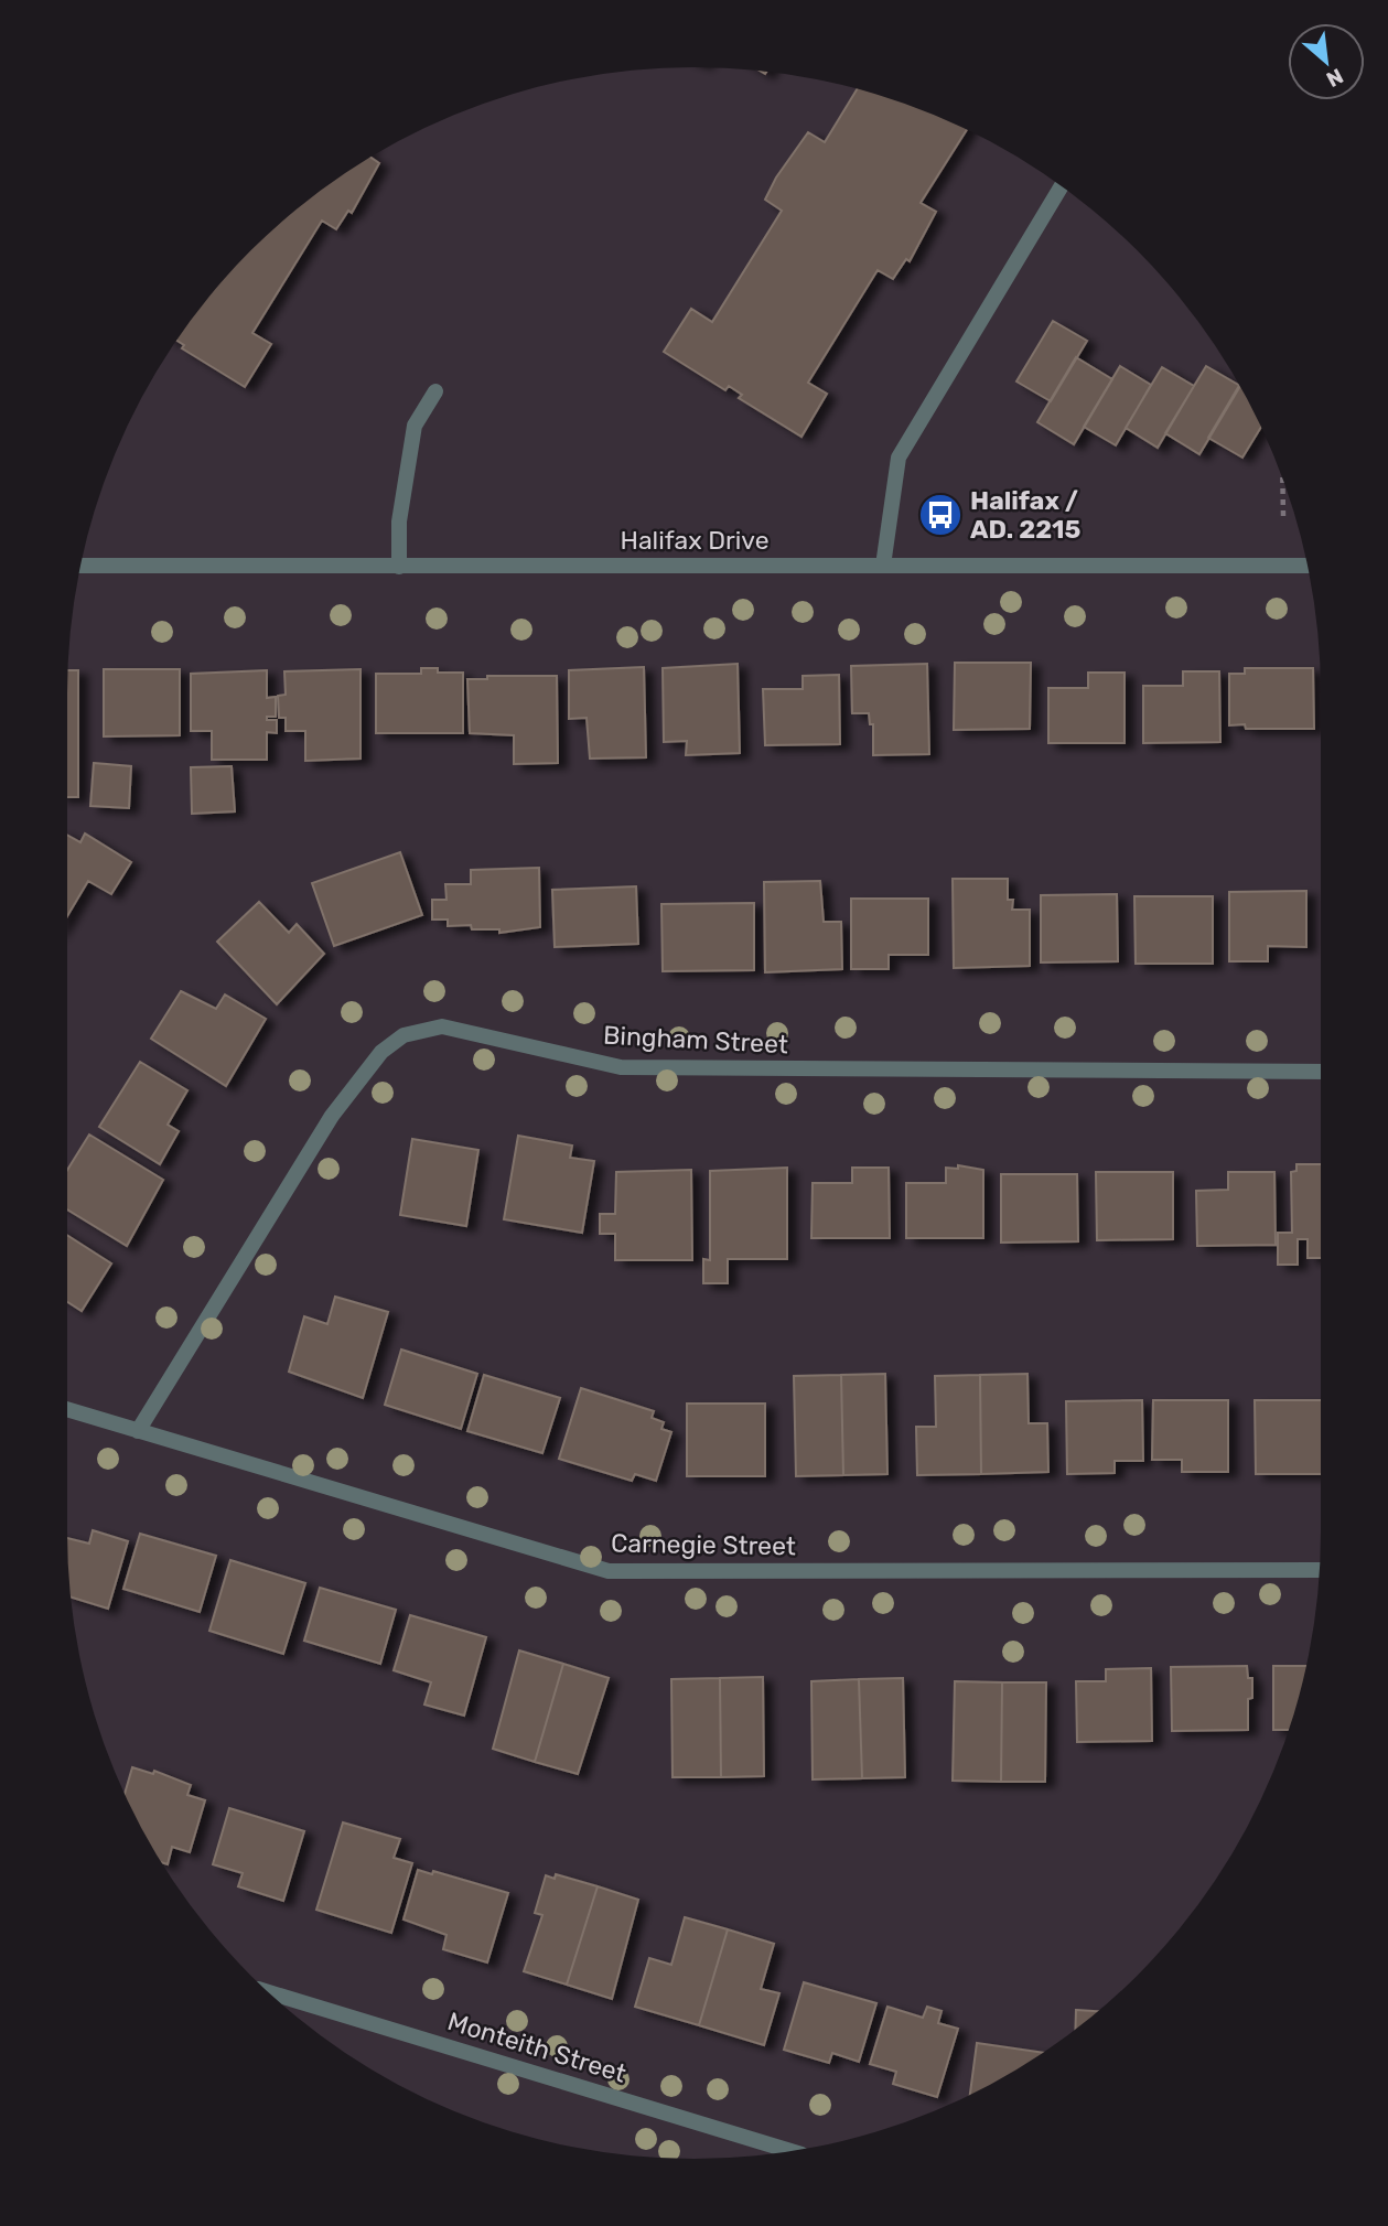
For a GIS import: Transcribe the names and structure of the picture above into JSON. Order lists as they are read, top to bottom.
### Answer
{
  "streets": {
    "street": [
      "Halifax Drive",
      "Bingham Street",
      "Carnegie Street",
      "Monteith Street"
    ]
  },
  "crossings": [
    ["Bingham Street", "Carnegie Street"]
  ],
  "places": {
    "bus stop": ["Halifax / AD. 2215"]
  },
  "north": "bottom right"
}
